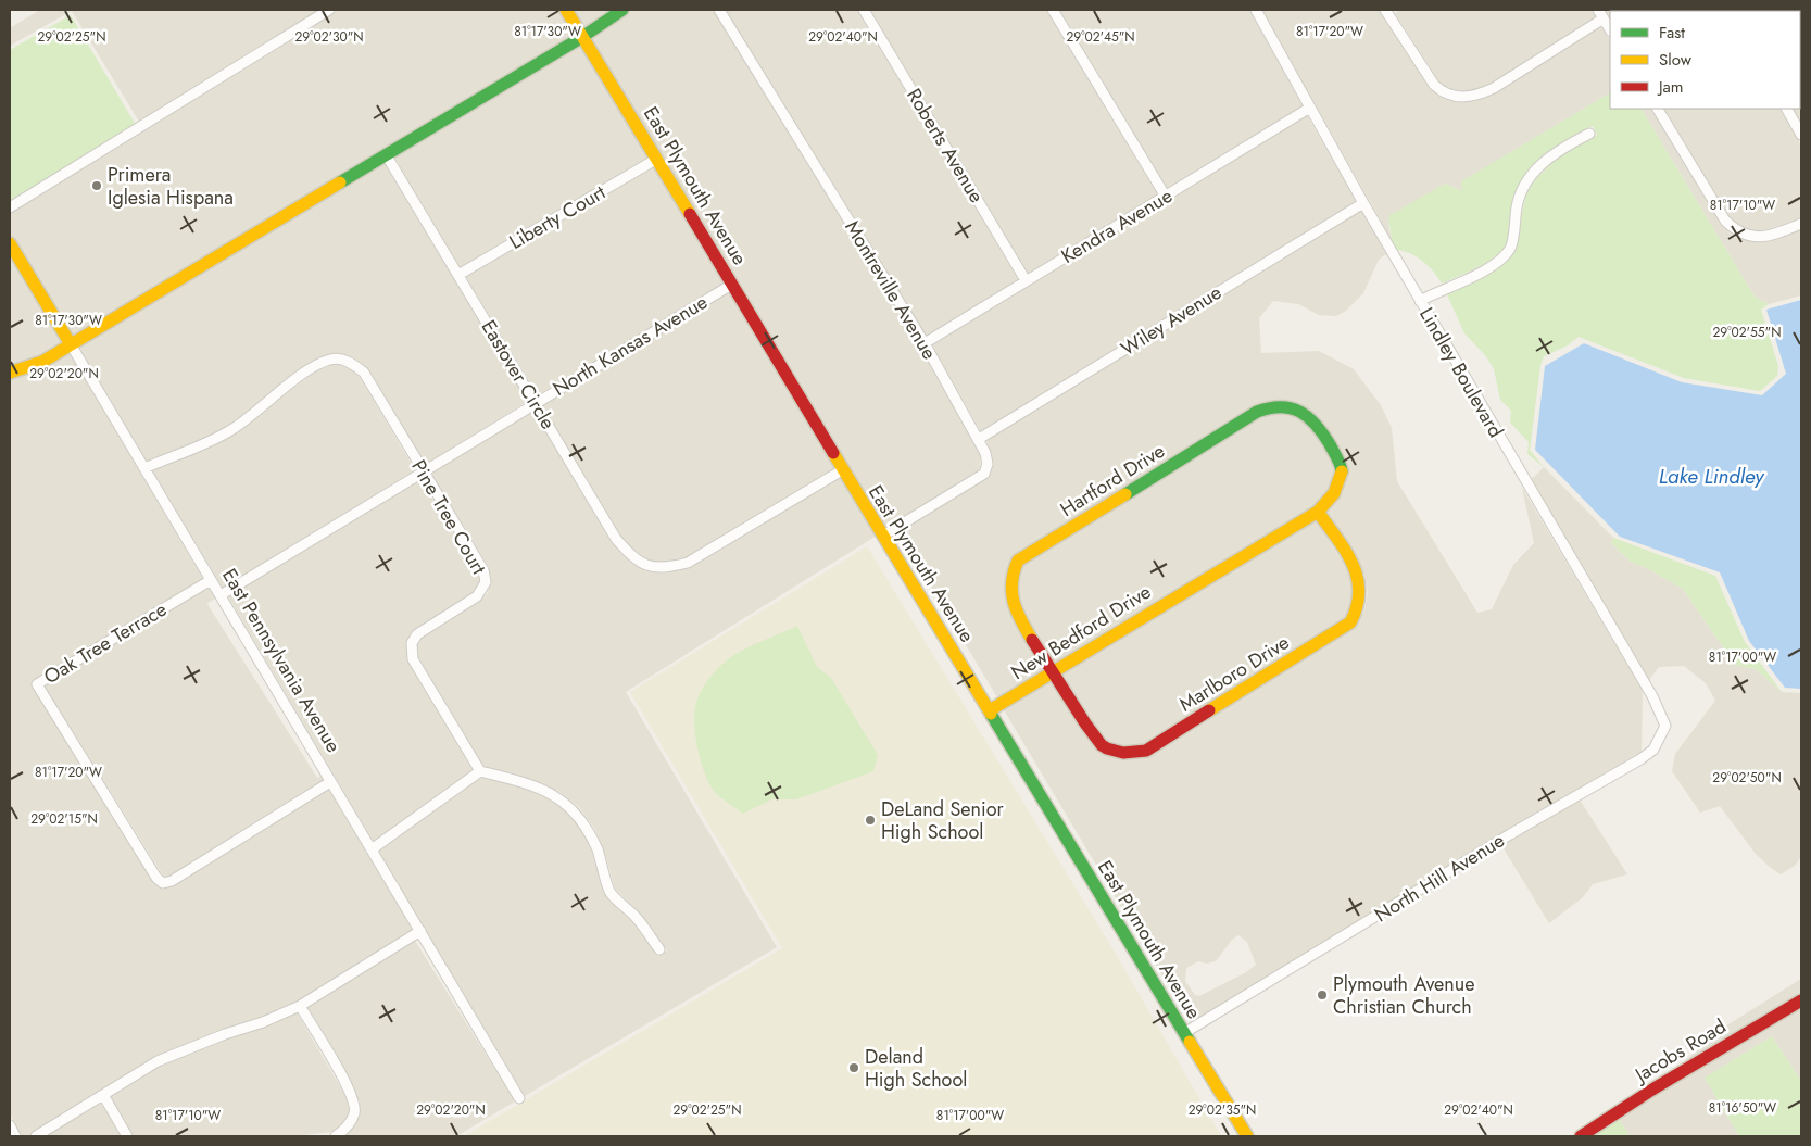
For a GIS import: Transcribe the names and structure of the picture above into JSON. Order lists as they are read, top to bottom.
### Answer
{
  "streets": {
    "street": [
      "Roberts Avenue",
      "East Plymouth Avenue",
      "Liberty Court",
      "Kendra Avenue",
      "Montreville Avenue",
      "Wiley Avenue",
      "North Kansas Avenue",
      "Lindley Boulevard",
      "Eastover Circle",
      "Hartford Drive",
      "Pine Tree Court",
      "New Bedford Drive",
      "Oak Tree Terrace",
      "East Pennsylvania Avenue",
      "Marlboro Drive",
      "North Hill Avenue",
      "Jacobs Road"
    ]
  },
  "crossings": [
    ["Roberts Avenue", "Kendra Avenue"],
    ["East Plymouth Avenue", "Liberty Court"],
    ["East Plymouth Avenue", "Montreville Avenue"],
    ["East Plymouth Avenue", "North Kansas Avenue"],
    ["East Plymouth Avenue", "Eastover Circle"],
    ["East Plymouth Avenue", "New Bedford Drive"],
    ["East Plymouth Avenue", "North Hill Avenue"],
    ["Liberty Court", "Eastover Circle"],
    ["Kendra Avenue", "Montreville Avenue"],
    ["Kendra Avenue", "Lindley Boulevard"],
    ["Montreville Avenue", "Wiley Avenue"],
    ["Wiley Avenue", "Lindley Boulevard"],
    ["North Kansas Avenue", "Eastover Circle"],
    ["North Kansas Avenue", "Pine Tree Court"],
    ["North Kansas Avenue", "East Pennsylvania Avenue"],
    ["Lindley Boulevard", "North Hill Avenue"],
    ["Hartford Drive", "New Bedford Drive"],
    ["Hartford Drive", "Marlboro Drive"],
    ["Pine Tree Court", "East Pennsylvania Avenue"],
    ["New Bedford Drive", "Marlboro Drive"],
    ["Oak Tree Terrace", "East Pennsylvania Avenue"]
  ],
  "water": ["Lake Lindley"],
  "places": [
    "Primera Iglesia Hispana",
    "DeLand Senior High School",
    "Plymouth Avenue Christian Church",
    "Deland High School"
  ],
  "legend": ["Fast", "Slow", "Jam"],
  "coordinates": [
    "81°17'30\"W",
    "81°17'20\"W",
    "29°02'25\"N",
    "29°02'30\"N",
    "29°02'40\"N",
    "29°02'45\"N",
    "81°17'10\"W",
    "29°02'55\"N",
    "29°02'20\"N",
    "81°17'00\"W",
    "29°02'50\"N",
    "29°02'15\"N",
    "81°16'50\"W",
    "29°02'35\"N"
  ]
}
